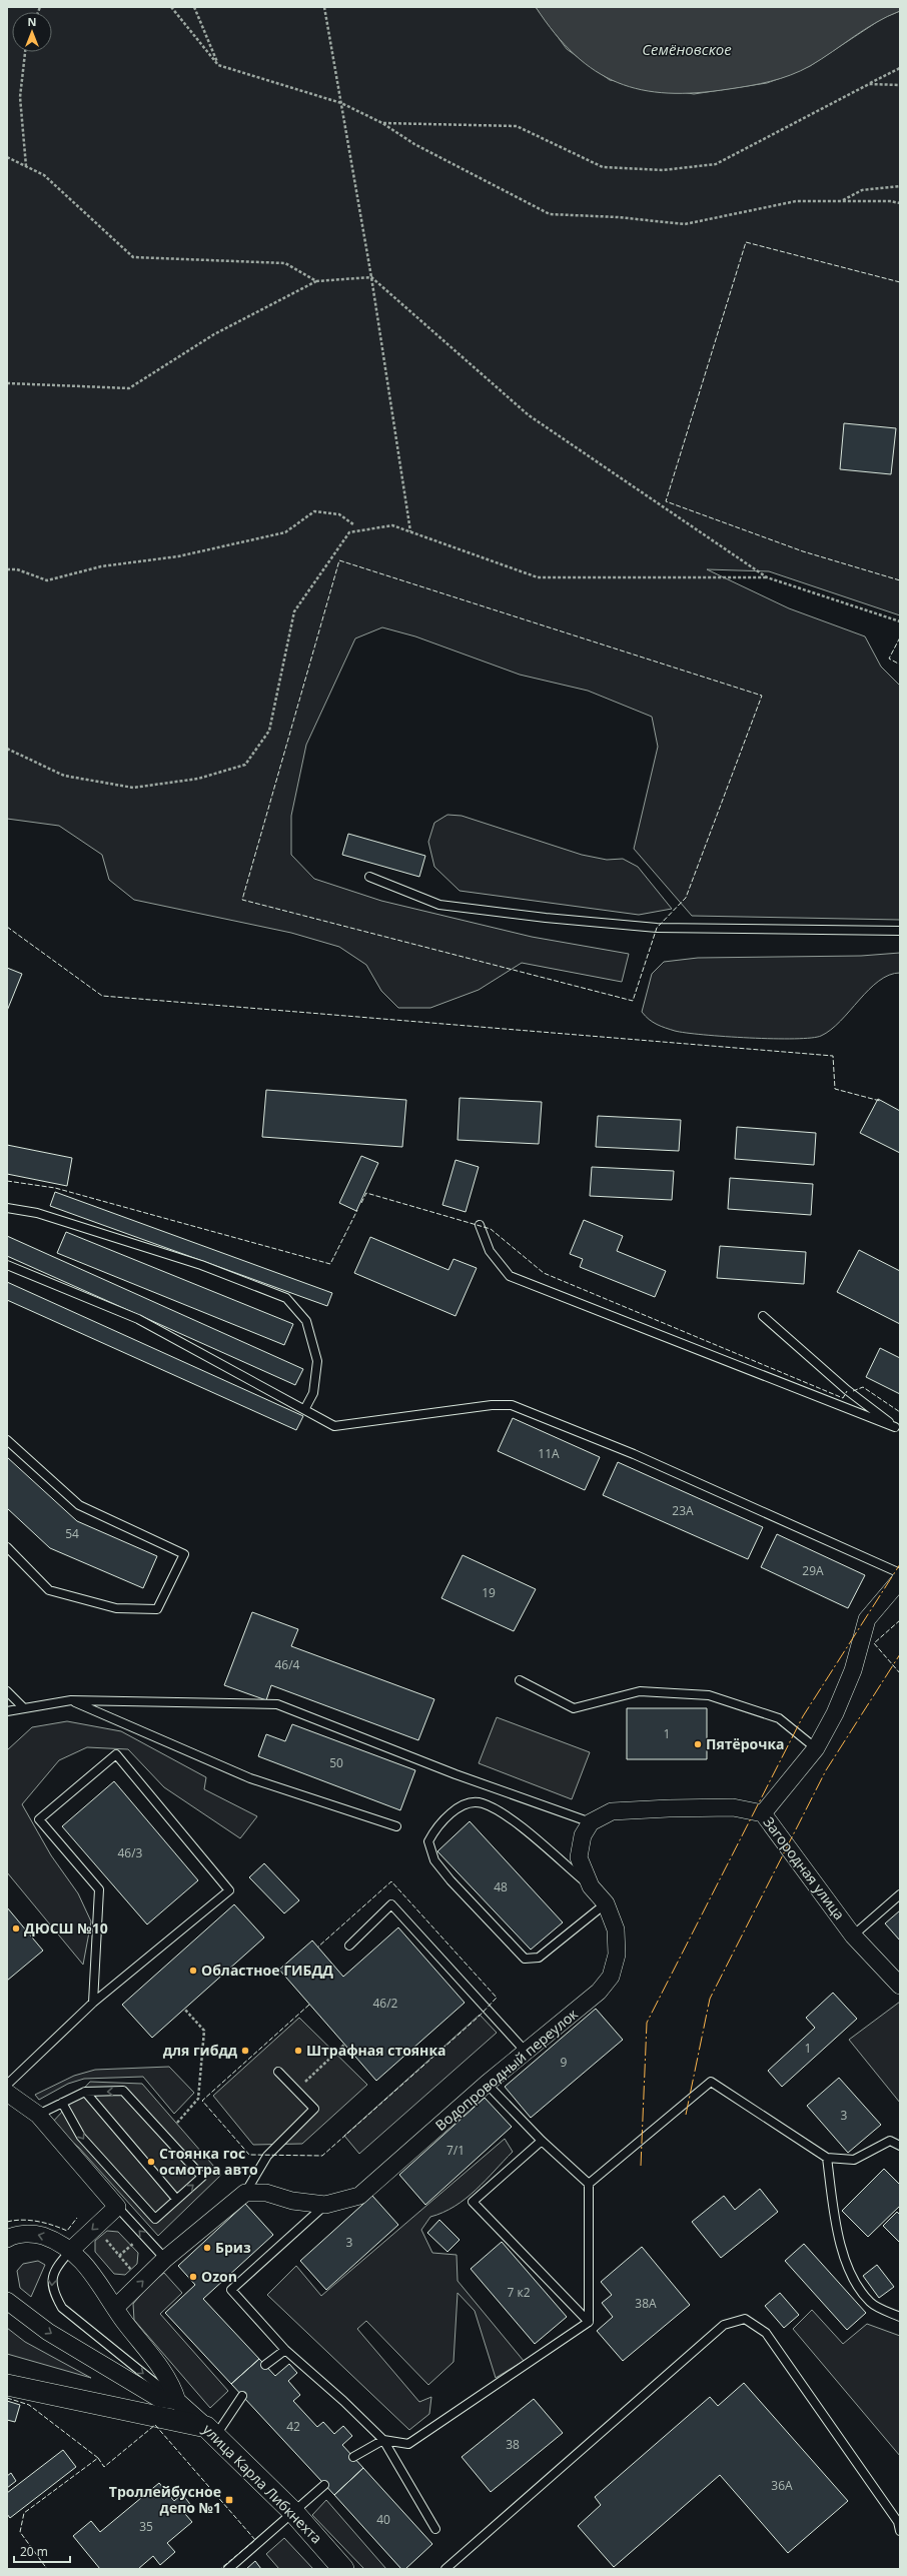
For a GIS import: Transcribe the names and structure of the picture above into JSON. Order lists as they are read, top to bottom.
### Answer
{
  "streets": {
    "street": ["Загородная улица", "Водопроводный переулок", "улица Карла Либкнехта"]
  },
  "water": ["Семёновское"],
  "places": {
    "other": [
      "Пятёрочка",
      "ДЮСШ №10",
      "Областное ГИБДД",
      "для гибдд",
      "Штрафная стоянка",
      "Стоянка гос осмотра авто",
      "Бриз",
      "Ozon"
    ],
    "transit": ["Троллейбусное депо №1"]
  },
  "house_numbers": [
    "11А",
    "23А",
    "54",
    "29А",
    "19",
    "46/4",
    "1",
    "50",
    "46/3",
    "48",
    "46/2",
    "1",
    "9",
    "3",
    "7/1",
    "3",
    "7 к2",
    "38А",
    "42",
    "38",
    "36А",
    "40",
    "35"
  ],
  "scale_bar": "20 m",
  "north": "top"
}
